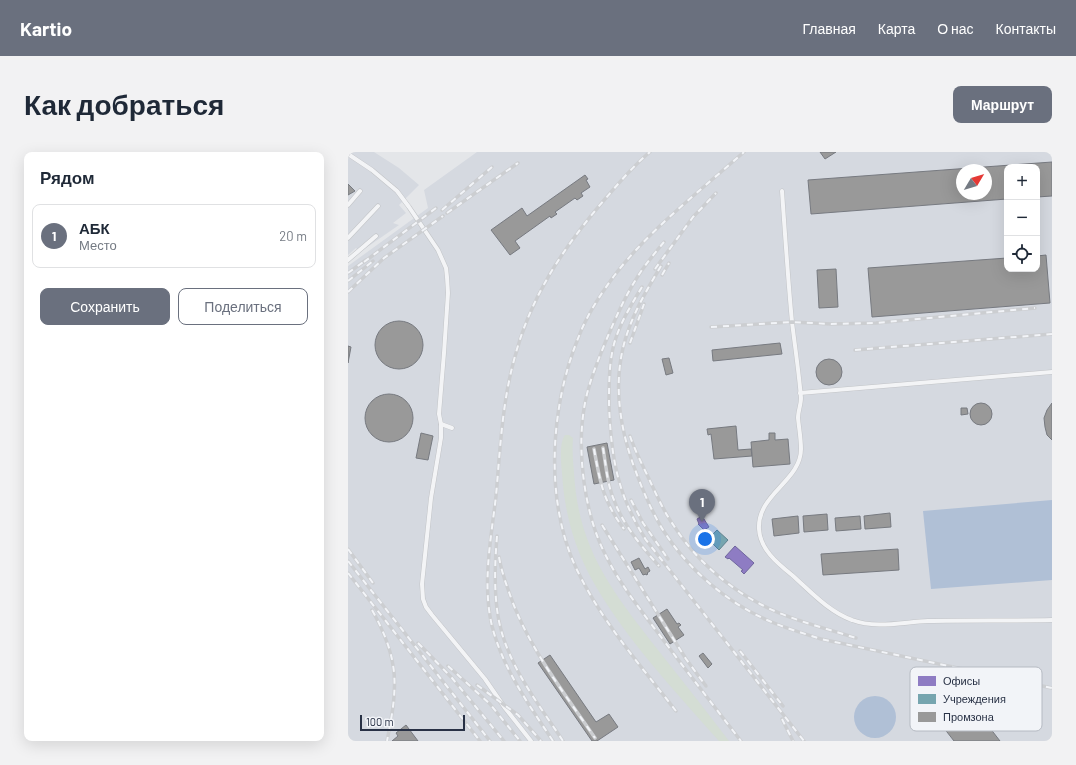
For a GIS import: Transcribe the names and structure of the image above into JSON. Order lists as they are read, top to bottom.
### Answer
{
  "legend": ["Офисы", "Учреждения", "Промзона"],
  "scale_bar": "100 m",
  "north": "top right",
  "page": {
    "header": "Kartio",
    "nav": [
      "Главная",
      "Карта",
      "О нас",
      "Контакты"
    ],
    "buttons": [
      "Маршрут",
      ["Сохранить", "Поделиться"]
    ],
    "title": "Как добраться",
    "heading": "Рядом",
    "map_buttons": ["+", "−"],
    "list": [
      {
        "mark": "1",
        "name": "АБК",
        "note": "Место",
        "value": "20 m"
      }
    ],
    "pins": "1",
    "scale": "100 m"
  }
}
